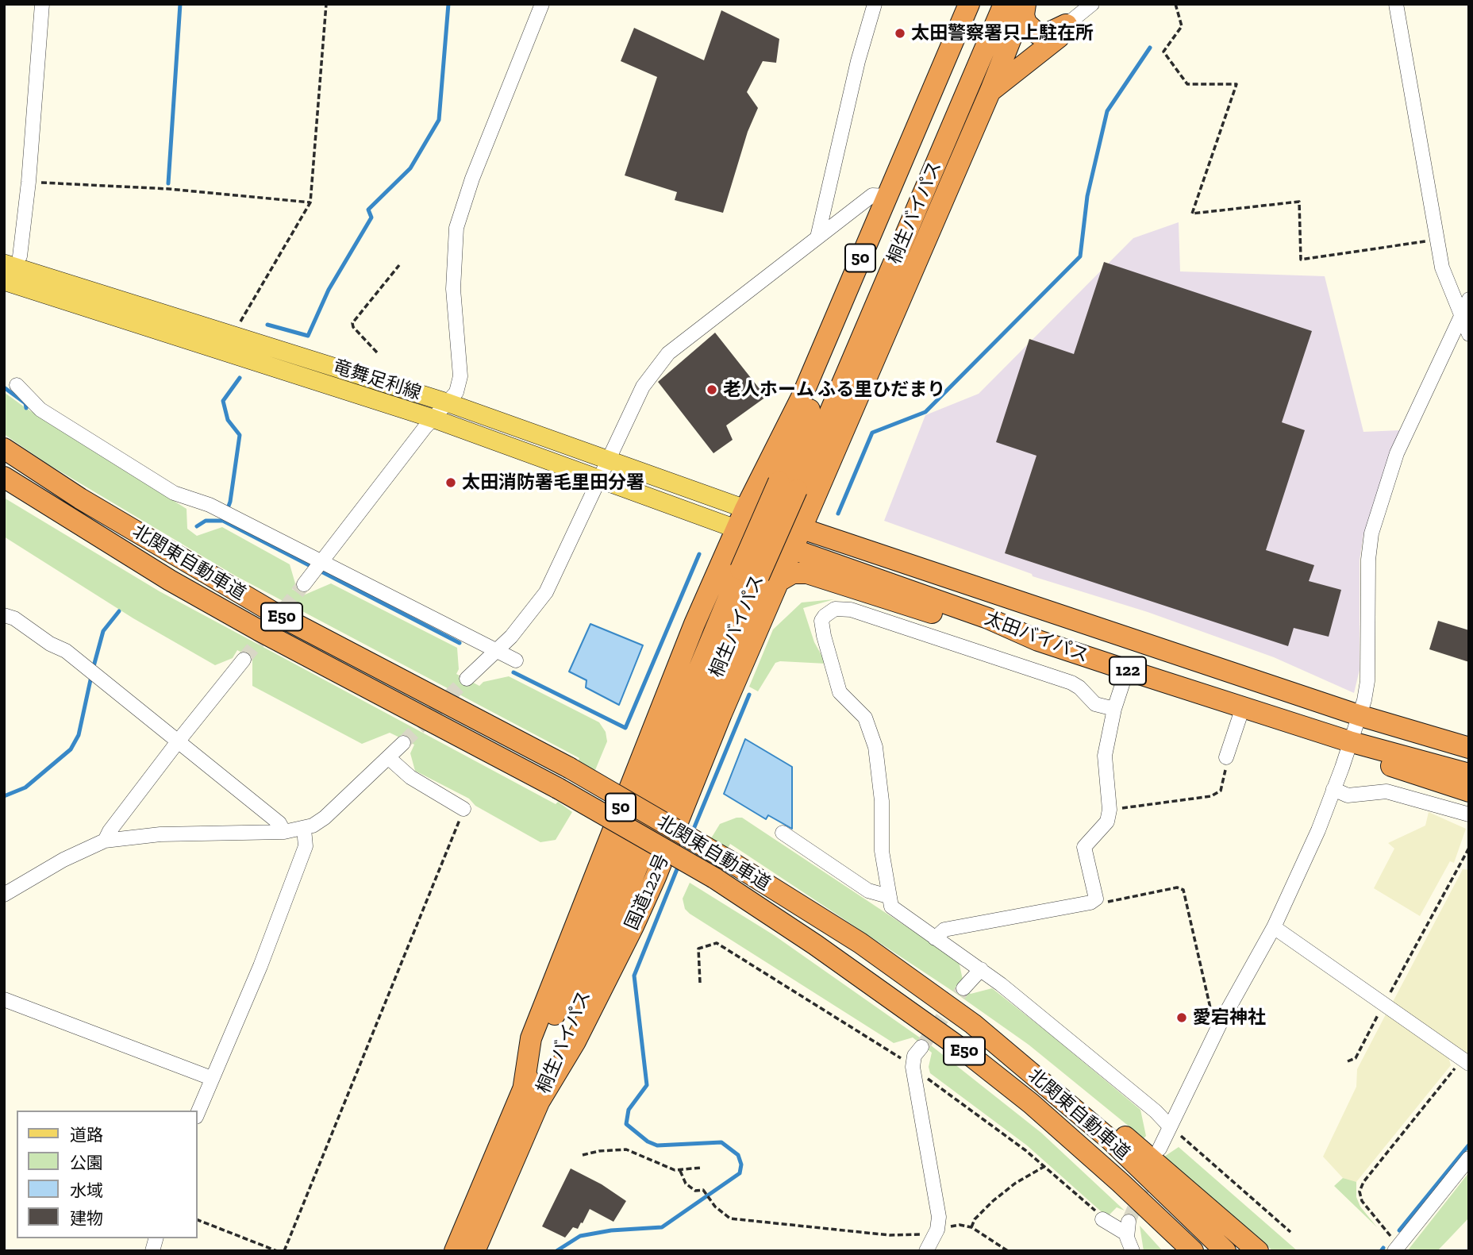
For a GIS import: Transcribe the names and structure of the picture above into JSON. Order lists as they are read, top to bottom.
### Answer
{
  "streets": {
    "highway": [
      "桐生バイパス",
      "50",
      "北関東自動車道",
      "E50",
      "太田バイパス",
      "122",
      "国道122号"
    ],
    "main road": ["竜舞足利線"]
  },
  "crossings": [
    ["桐生バイパス", "50"],
    ["桐生バイパス", "国道122号"],
    ["50", "竜舞足利線"],
    ["50", "太田バイパス"],
    ["50", "国道122号"],
    ["竜舞足利線", "太田バイパス"],
    ["太田バイパス", "国道122号"]
  ],
  "places": [
    "太田警察署只上駐在所",
    "老人ホーム ふる里ひだまり",
    "太田消防署毛里田分署",
    "愛宕神社"
  ],
  "legend": [
    "道路",
    "公園",
    "水域",
    "建物"
  ]
}
